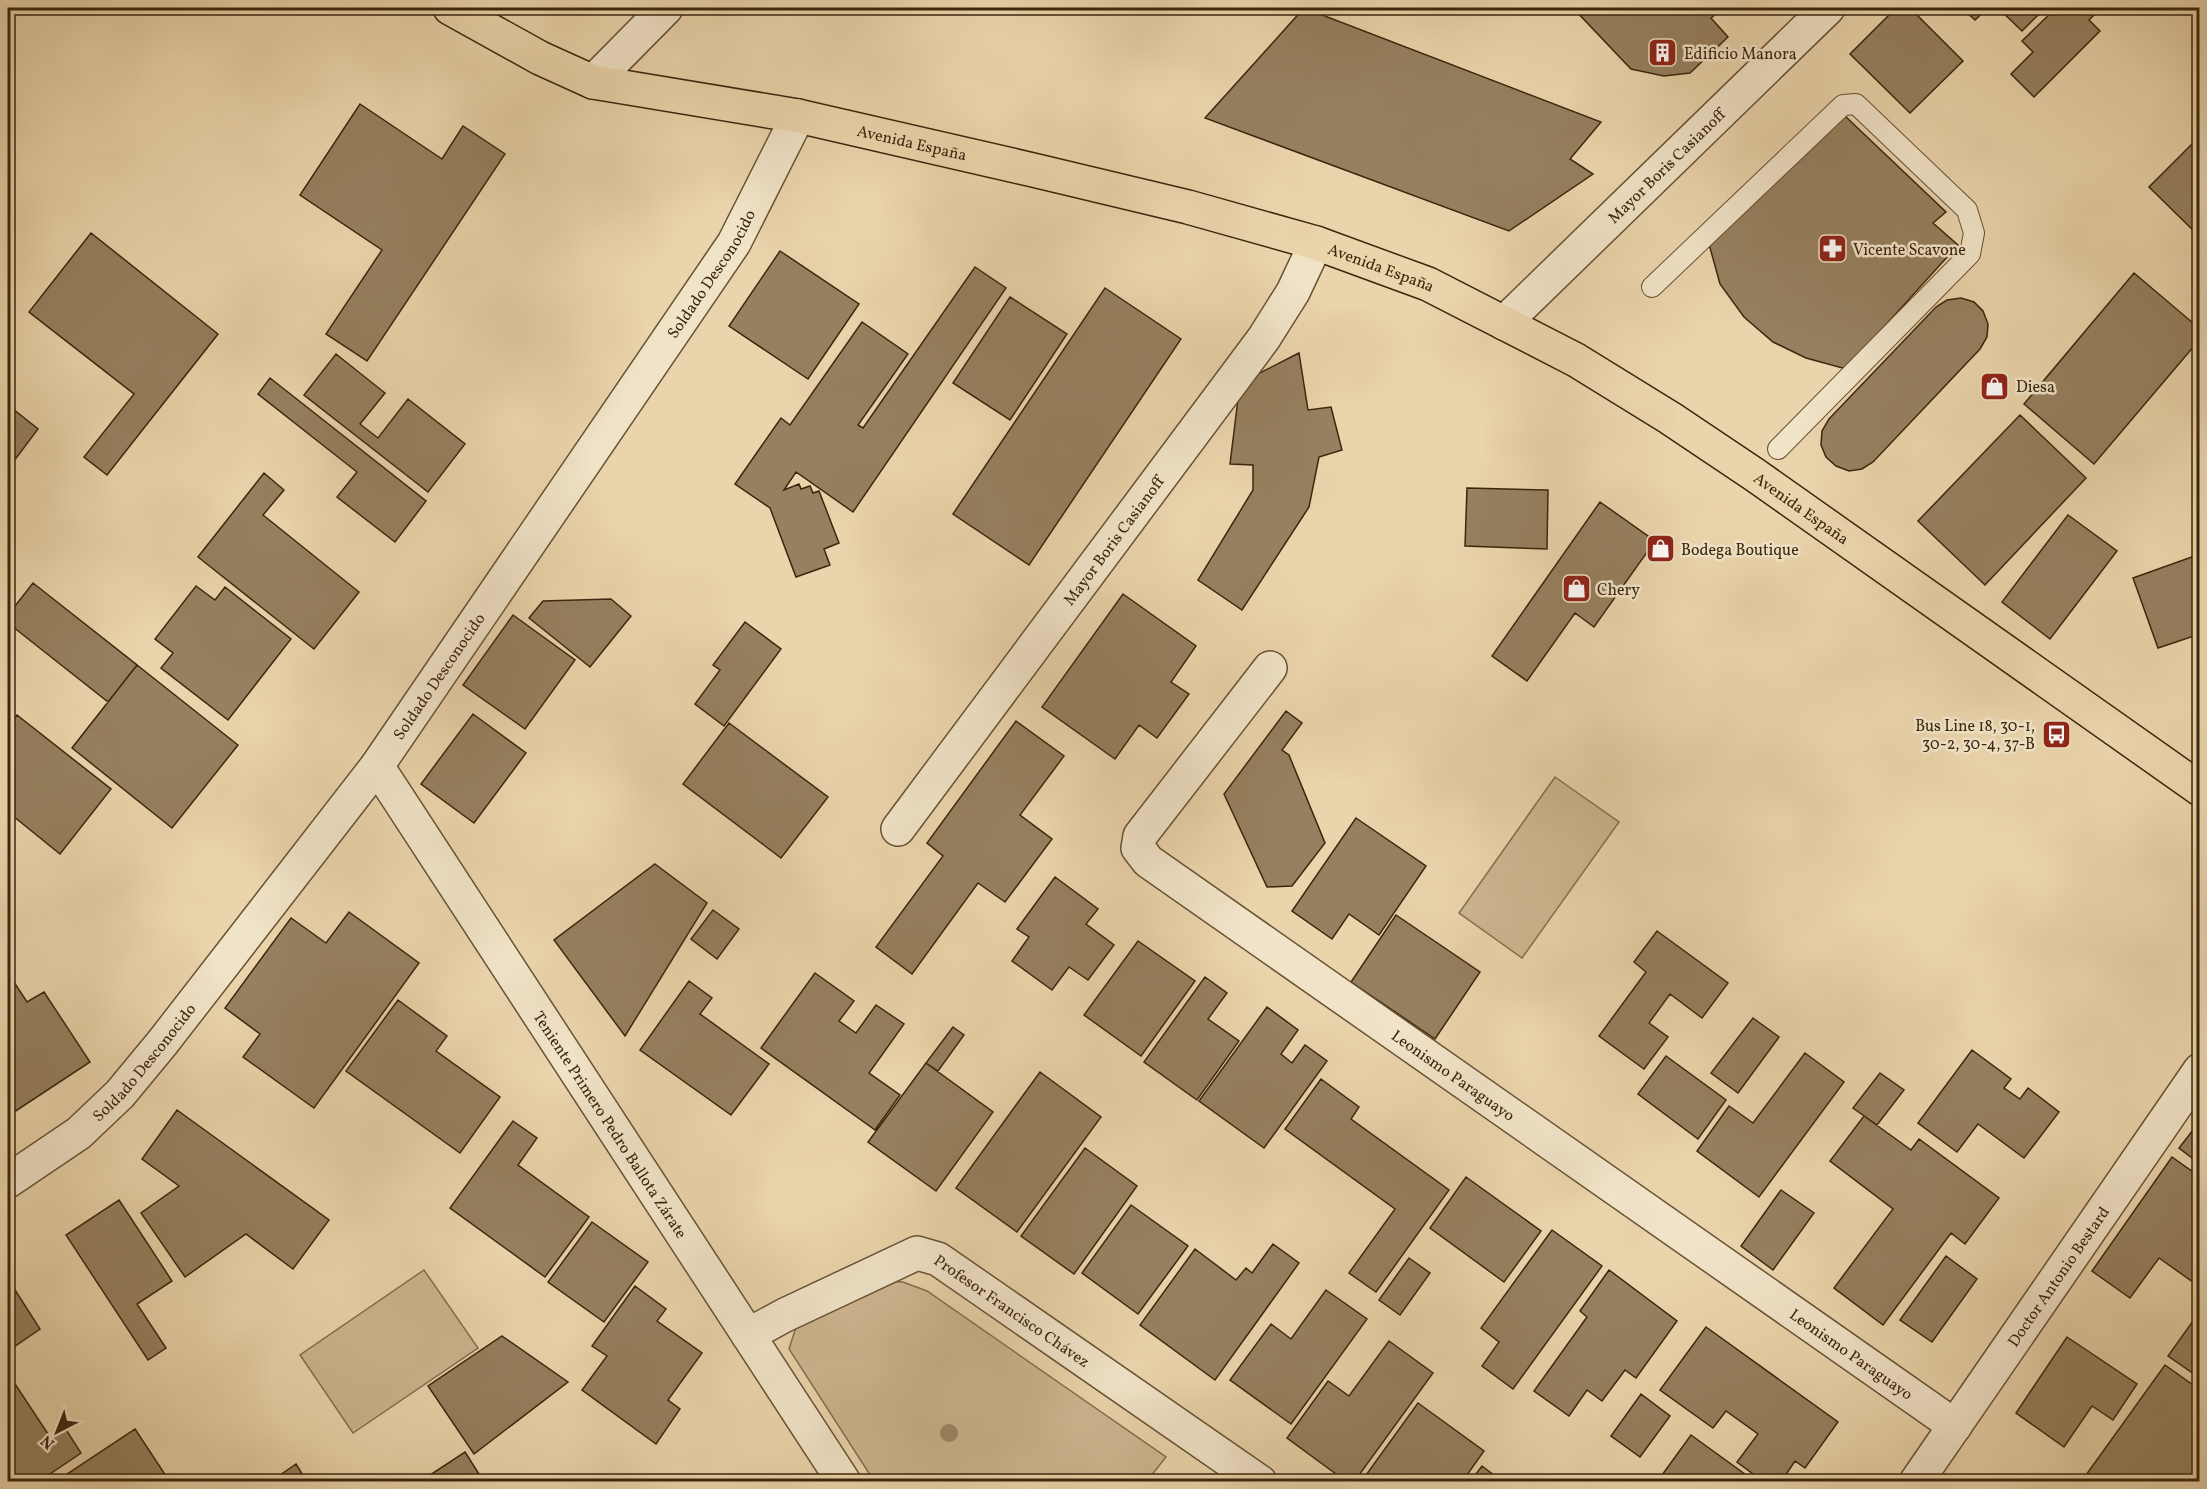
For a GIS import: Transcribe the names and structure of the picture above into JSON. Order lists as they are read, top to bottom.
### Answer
{
  "streets": {
    "main road": ["Avenida España"],
    "street": [
      "Mayor Boris Casianoff",
      "Soldado Desconocido",
      "Leonismo Paraguayo",
      "Teniente Primero Pedro Ballota Zárate",
      "Doctor Antonio Bestard",
      "Profesor Francisco Chávez"
    ]
  },
  "crossings": [
    ["Avenida España", "Mayor Boris Casianoff"],
    ["Avenida España", "Soldado Desconocido"],
    ["Soldado Desconocido", "Teniente Primero Pedro Ballota Zárate"],
    ["Leonismo Paraguayo", "Doctor Antonio Bestard"],
    ["Teniente Primero Pedro Ballota Zárate", "Profesor Francisco Chávez"]
  ],
  "places": {
    "building": ["Edificio Manora"],
    "pharmacy": ["Vicente Scavone"],
    "shop": ["Diesa", "Bodega Boutique", "Chery"],
    "bus stop": ["Bus Line 18, 30-1, 30-2, 30-4, 37-B"]
  },
  "north": "bottom left"
}
